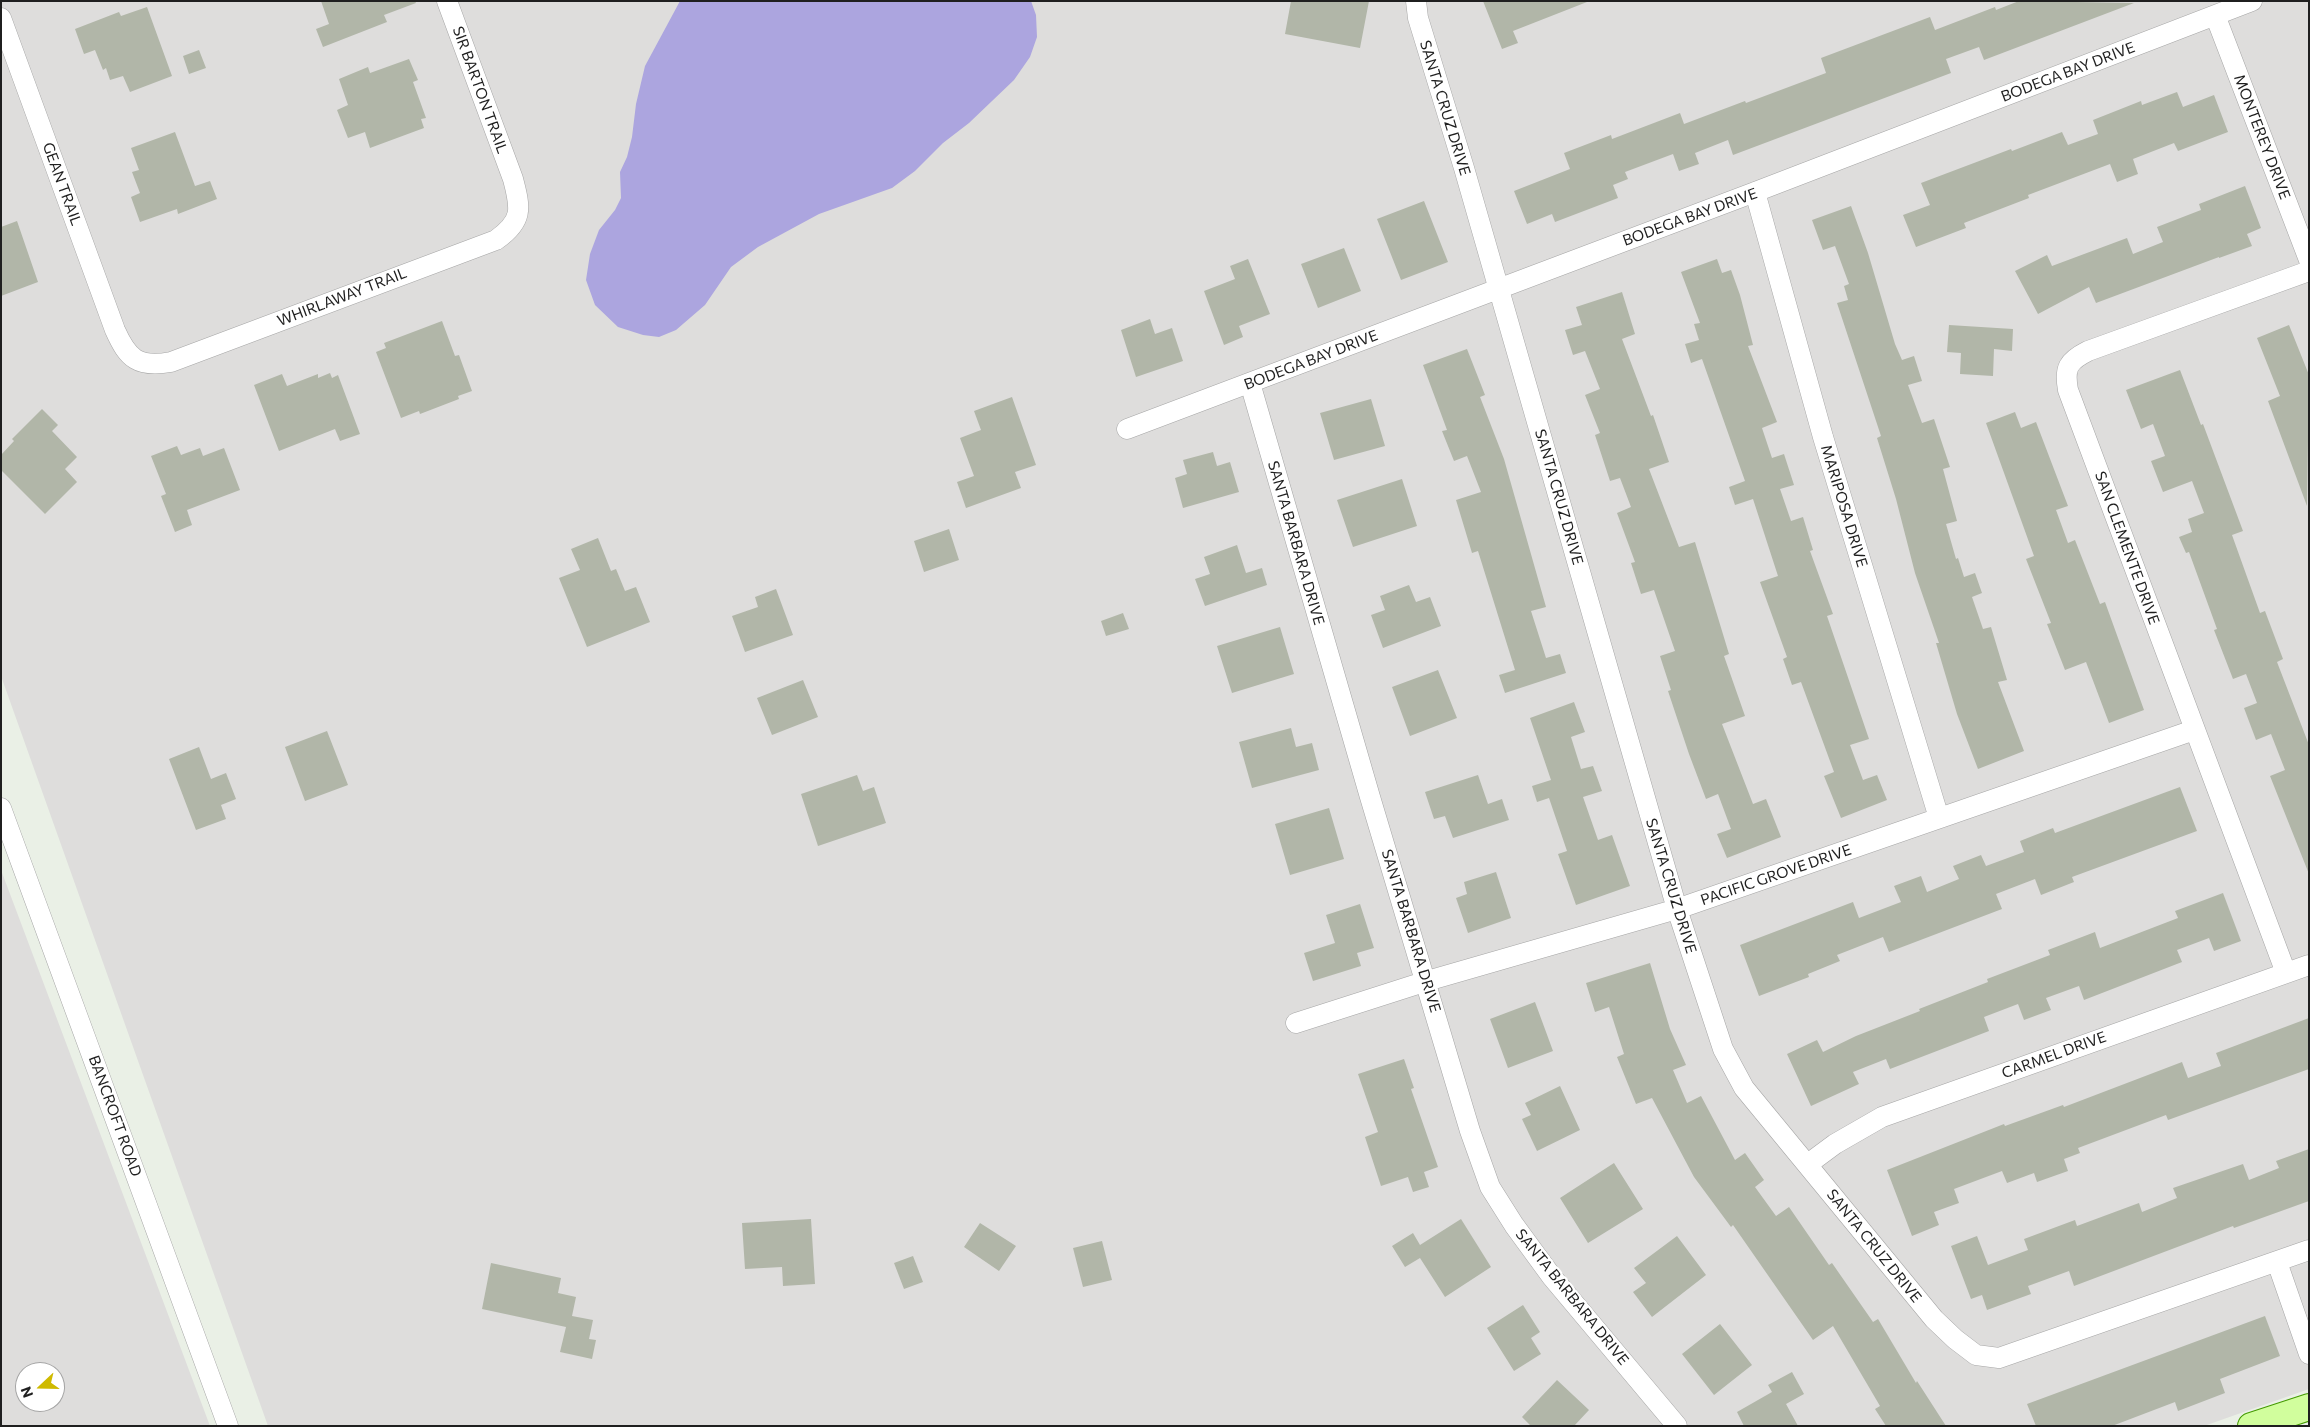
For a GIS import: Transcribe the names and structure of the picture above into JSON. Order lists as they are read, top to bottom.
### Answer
{
  "streets": {
    "street": [
      "BODEGA BAY DRIVE",
      "SIR BARTON TRAIL",
      "SANTA CRUZ DRIVE",
      "MONTEREY DRIVE",
      "GEAN TRAIL",
      "WHIRLAWAY TRAIL",
      "MARIPOSA DRIVE",
      "SANTA BARBARA DRIVE",
      "SAN CLEMENTE DRIVE",
      "PACIFIC GROVE DRIVE",
      "CARMEL DRIVE",
      "BANCROFT ROAD"
    ]
  },
  "crossings": [
    ["BODEGA BAY DRIVE", "SANTA CRUZ DRIVE"],
    ["BODEGA BAY DRIVE", "MONTEREY DRIVE"],
    ["BODEGA BAY DRIVE", "MARIPOSA DRIVE"],
    ["BODEGA BAY DRIVE", "SANTA BARBARA DRIVE"],
    ["SIR BARTON TRAIL", "WHIRLAWAY TRAIL"],
    ["SANTA CRUZ DRIVE", "PACIFIC GROVE DRIVE"],
    ["SANTA CRUZ DRIVE", "CARMEL DRIVE"],
    ["GEAN TRAIL", "WHIRLAWAY TRAIL"],
    ["MARIPOSA DRIVE", "PACIFIC GROVE DRIVE"],
    ["SANTA BARBARA DRIVE", "PACIFIC GROVE DRIVE"],
    ["SAN CLEMENTE DRIVE", "PACIFIC GROVE DRIVE"],
    ["SAN CLEMENTE DRIVE", "CARMEL DRIVE"]
  ],
  "north": "left"
}
